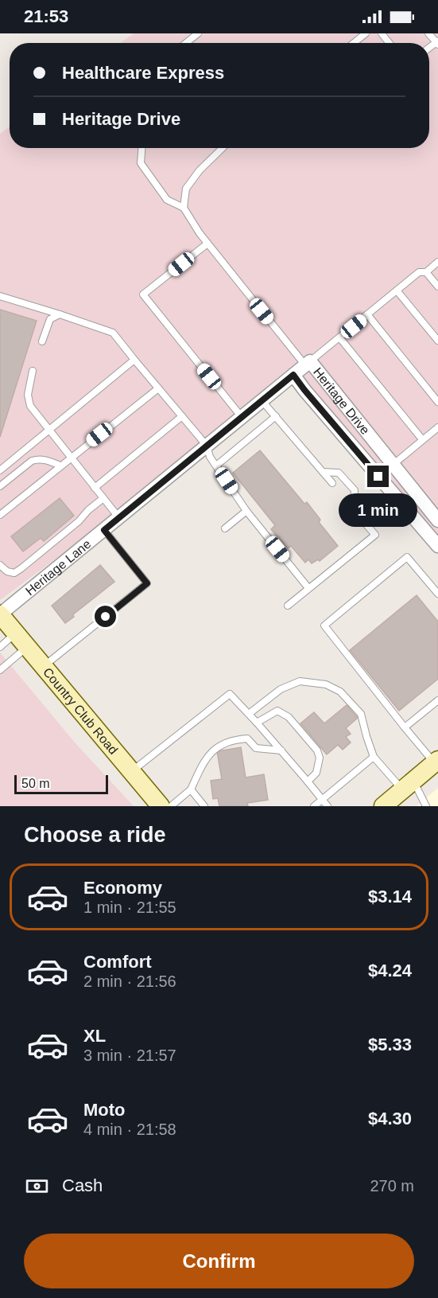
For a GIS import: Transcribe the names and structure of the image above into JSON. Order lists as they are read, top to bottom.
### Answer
{
  "streets": {
    "street": ["Heritage Drive", "Heritage Lane", "Country Club Road"]
  },
  "crossings": [
    ["Heritage Drive", "Heritage Lane"],
    ["Heritage Lane", "Country Club Road"]
  ],
  "scale_bar": "50 m",
  "page": {
    "status": "21:53",
    "banner": ["Healthcare Express", "Heritage Drive"],
    "bubble": "1 min",
    "scale": "50 m",
    "heading": "Choose a ride",
    "list": [
      {
        "name": "Economy",
        "note": "1 min · 21:55",
        "value": "$3.14"
      },
      {
        "name": "Comfort",
        "note": "2 min · 21:56",
        "value": "$4.24"
      },
      {
        "name": "XL",
        "note": "3 min · 21:57",
        "value": "$5.33"
      },
      {
        "name": "Moto",
        "note": "4 min · 21:58",
        "value": "$4.30"
      }
    ],
    "pay": ["Cash", "270 m"],
    "buttons": "Confirm"
  }
}
